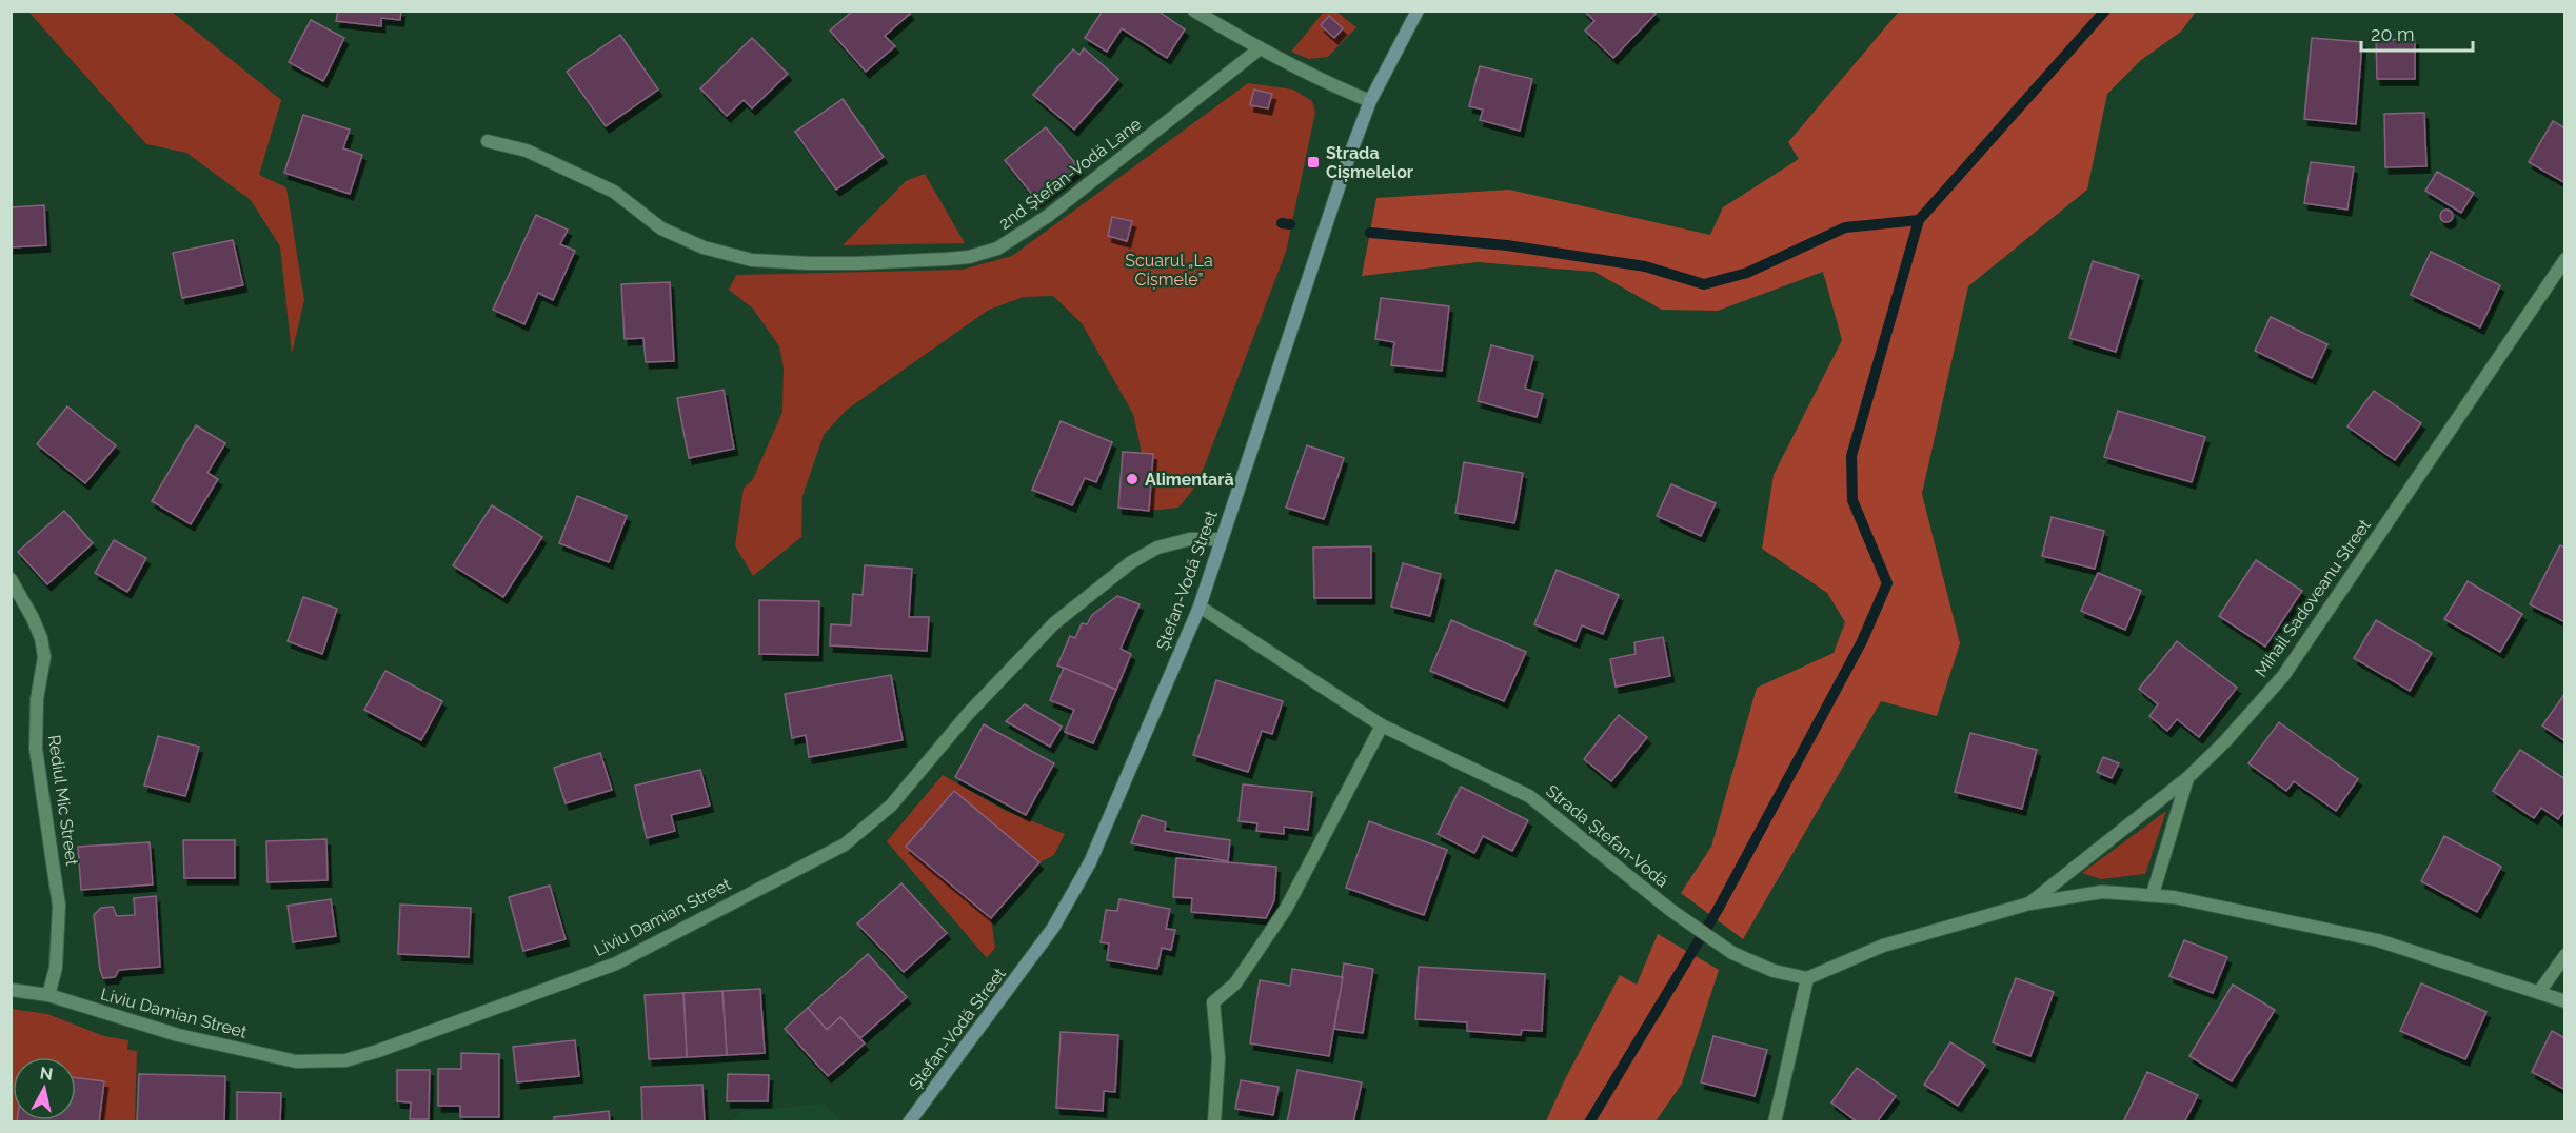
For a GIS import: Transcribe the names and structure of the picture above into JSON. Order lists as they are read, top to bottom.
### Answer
{
  "streets": {
    "street": [
      "2nd Ștefan-Vodă Lane",
      "Ștefan-Vodă Street",
      "Mihail Sadoveanu Street",
      "Rediul Mic Street",
      "Strada Ștefan-Vodă",
      "Liviu Damian Street"
    ]
  },
  "crossings": [
    ["Ștefan-Vodă Street", "Strada Ștefan-Vodă"],
    ["Ștefan-Vodă Street", "Liviu Damian Street"],
    ["Mihail Sadoveanu Street", "Strada Ștefan-Vodă"],
    ["Rediul Mic Street", "Liviu Damian Street"]
  ],
  "parks": ["Scuarul „La Cișmele”"],
  "places": {
    "transit": ["Strada Cișmelelor"],
    "other": ["Alimentară"]
  },
  "scale_bar": "20 m",
  "north": "top"
}
